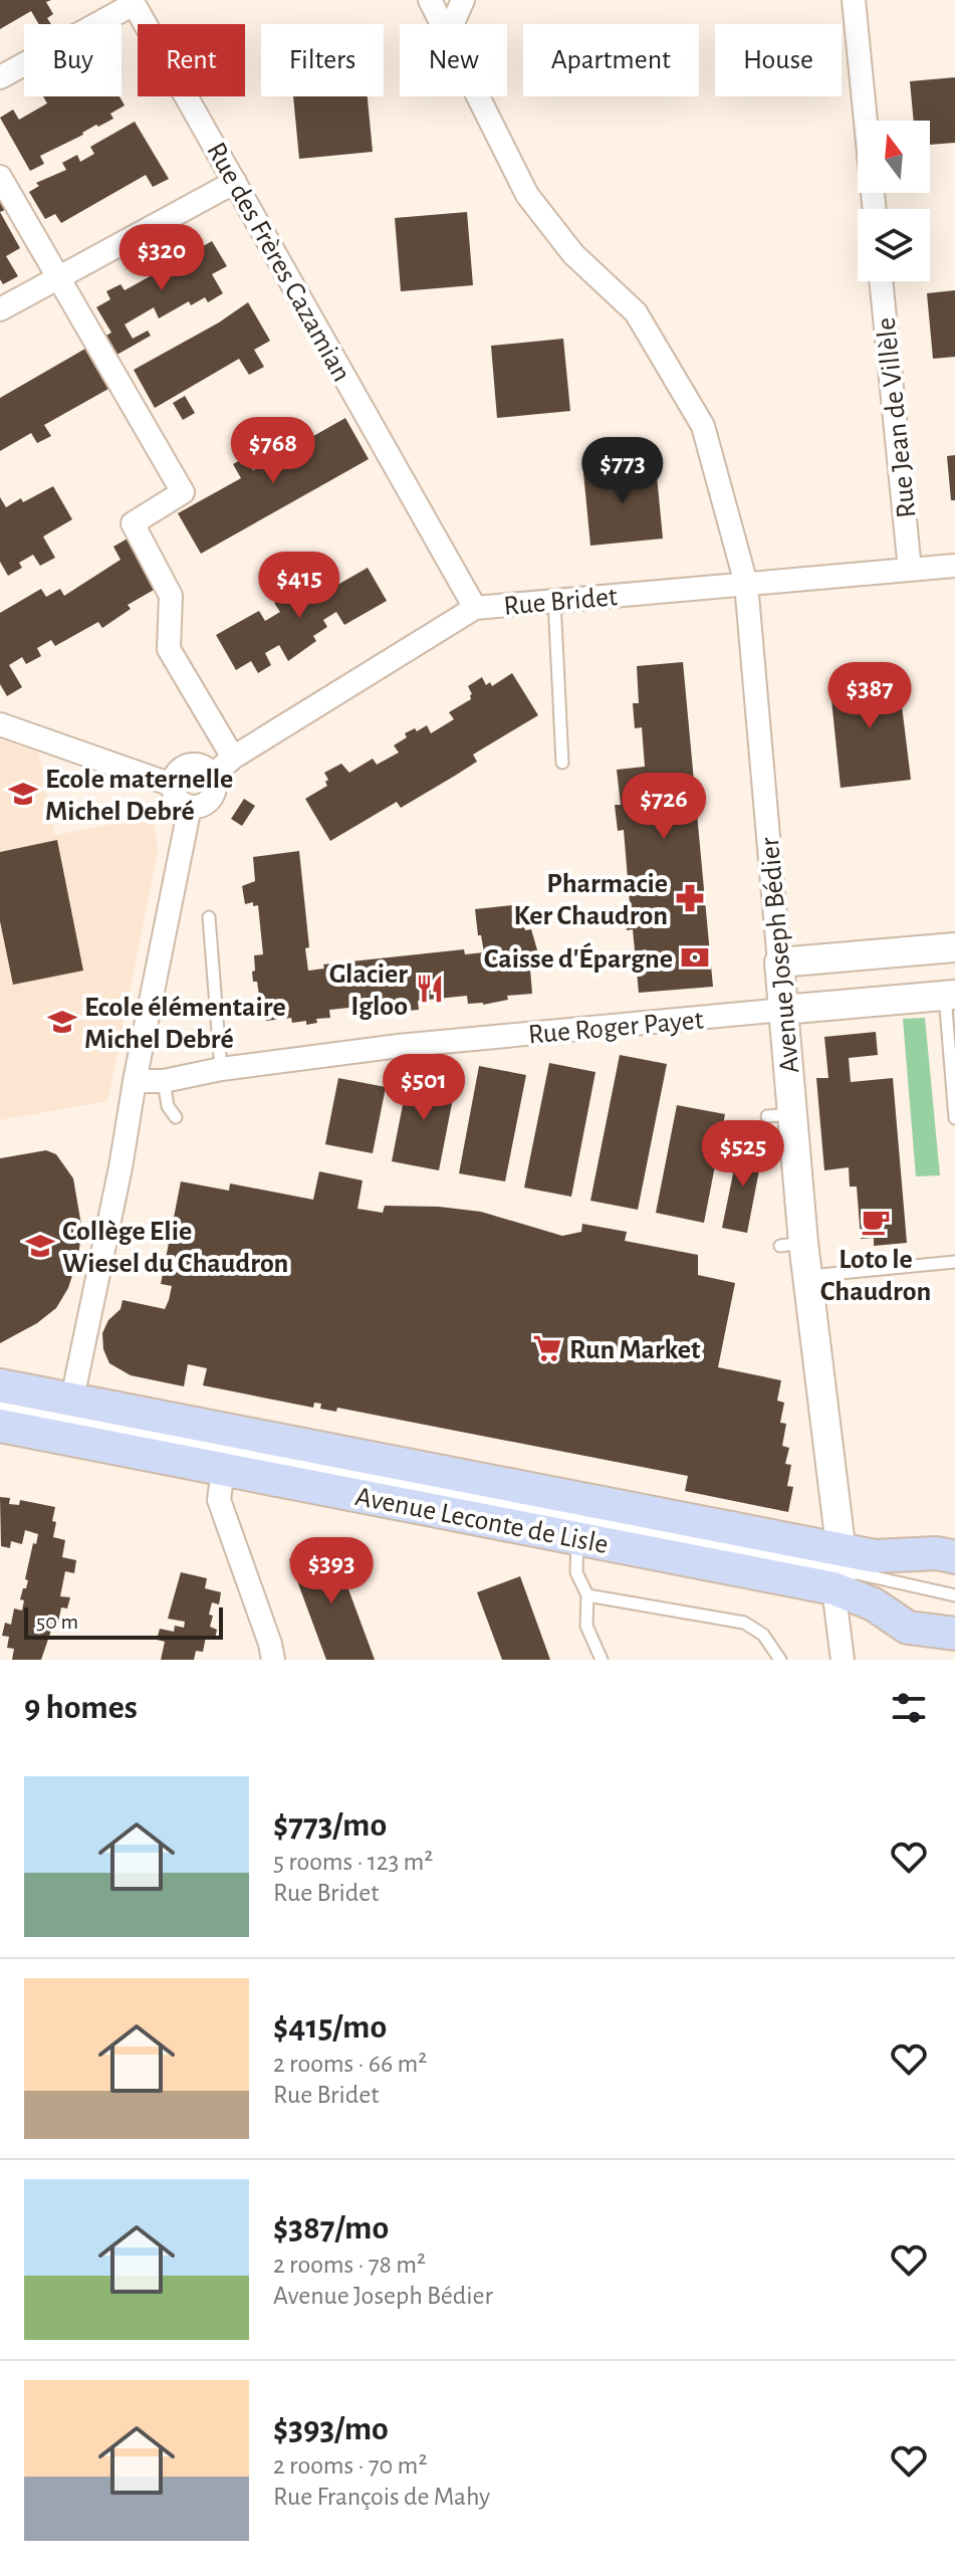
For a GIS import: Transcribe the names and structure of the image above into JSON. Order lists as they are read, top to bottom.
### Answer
{
  "streets": {
    "main road": ["Avenue Leconte de Lisle"],
    "street": [
      "Rue des Frères Cazamian",
      "Rue Jean de Villèle",
      "Rue Bridet",
      "Avenue Joseph Bédier",
      "Rue Roger Payet"
    ]
  },
  "crossings": [
    ["Rue des Frères Cazamian", "Rue Bridet"],
    ["Rue Jean de Villèle", "Rue Bridet"],
    ["Rue Bridet", "Avenue Joseph Bédier"],
    ["Avenue Joseph Bédier", "Rue Roger Payet"],
    ["Avenue Joseph Bédier", "Avenue Leconte de Lisle"]
  ],
  "places": {
    "school or university": ["Ecole maternelle Michel Debré", "Ecole élémentaire Michel Debré", "Collège Elie Wiesel du Chaudron"],
    "pharmacy": ["Pharmacie Ker Chaudron"],
    "bank": ["Caisse d'Épargne"],
    "restaurant": ["Glacier Igloo"],
    "cafe": ["Loto le Chaudron"],
    "supermarket": ["Run Market"]
  },
  "scale_bar": "50 m",
  "north": "top",
  "page": {
    "chip": [
      "Buy",
      "Rent",
      "Filters",
      "New",
      "Apartment",
      "House"
    ],
    "price": [
      "$320",
      "$768",
      "$773",
      "$415",
      "$387",
      "$726",
      "$501",
      "$525",
      "$393"
    ],
    "scale": "50 m",
    "heading": "9 homes",
    "list": [
      {
        "name": "$773/mo",
        "note": "5 rooms · 123 m² · Rue Bridet"
      },
      {
        "name": "$415/mo",
        "note": "2 rooms · 66 m² · Rue Bridet"
      },
      {
        "name": "$387/mo",
        "note": "2 rooms · 78 m² · Avenue Joseph Bédier"
      },
      {
        "name": "$393/mo",
        "note": "2 rooms · 70 m² · Rue François de Mahy"
      }
    ]
  }
}
